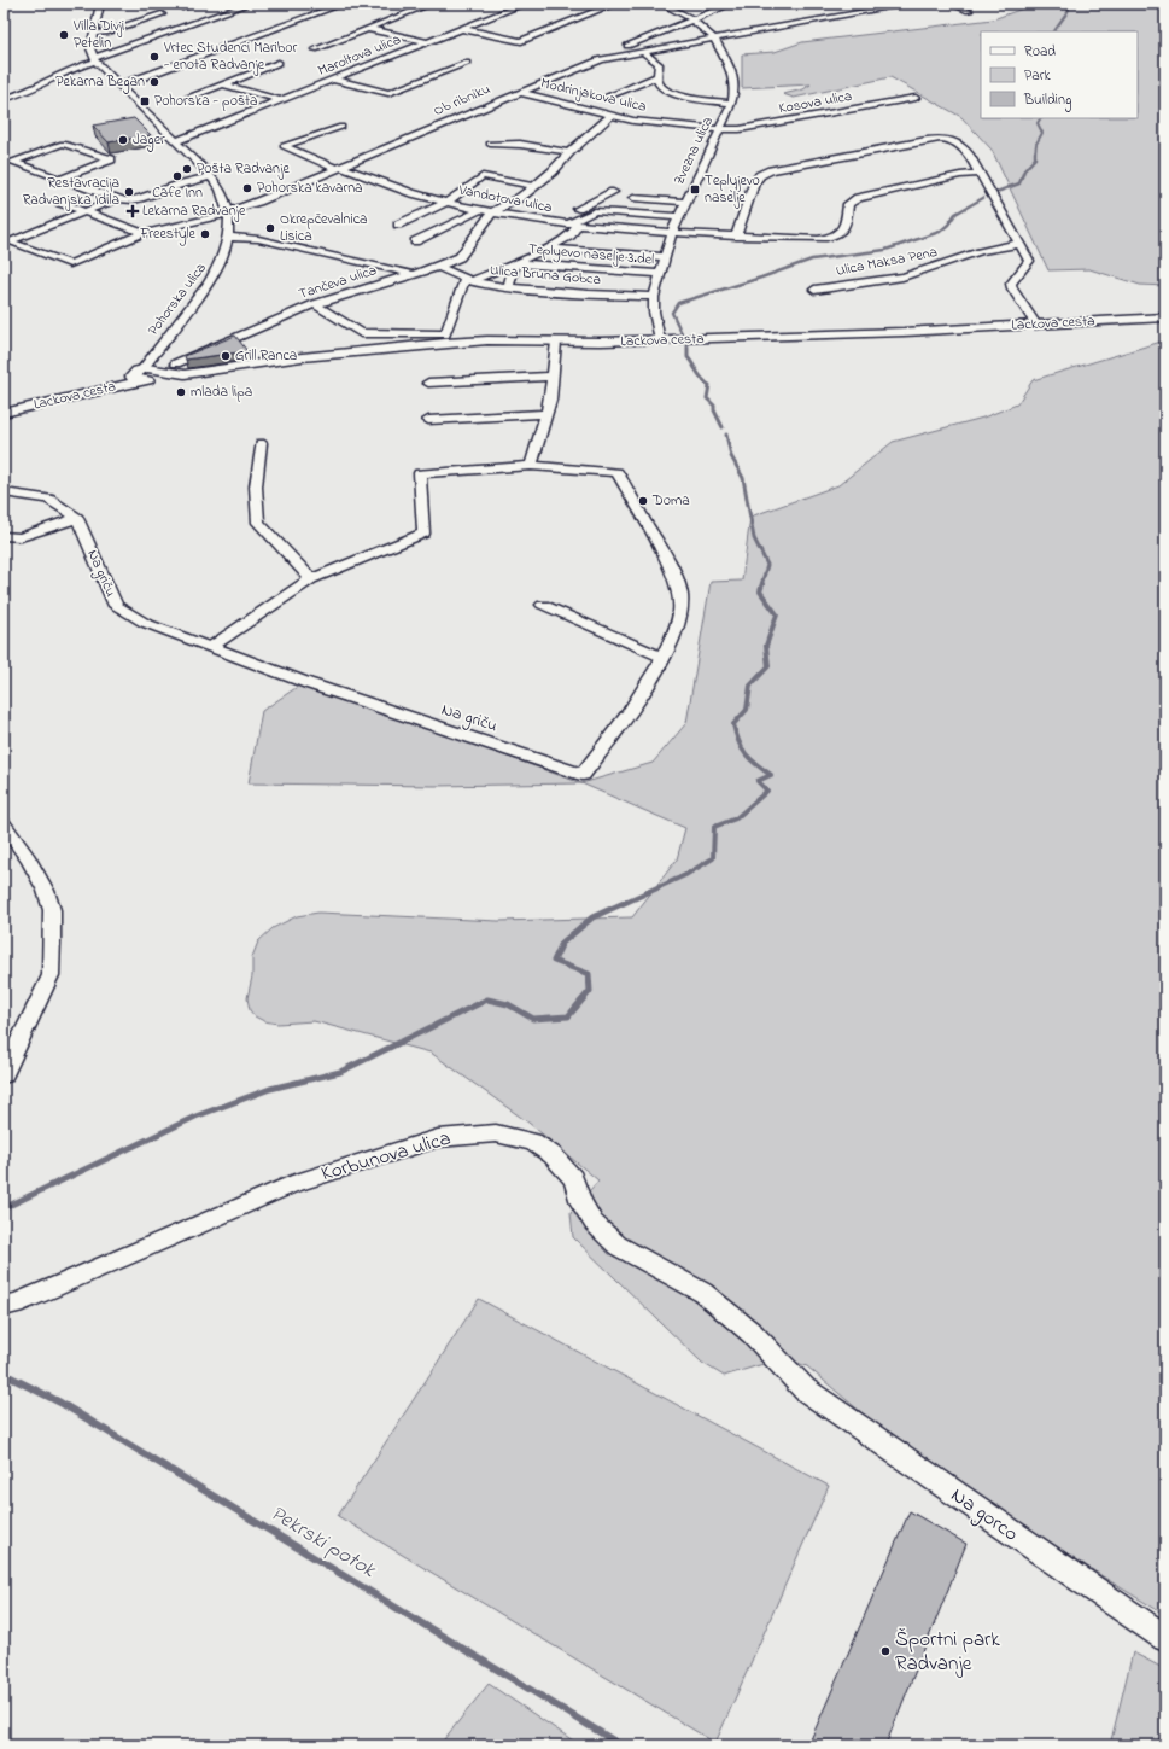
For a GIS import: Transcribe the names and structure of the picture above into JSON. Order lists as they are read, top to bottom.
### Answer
{
  "streets": {
    "street": [
      "Maroltova ulica",
      "Modrinjakova ulica",
      "Ob ribniku",
      "Kosova ulica",
      "Zvezna ulica",
      "Vandotova ulica",
      "Teplyevo naselje 3.del",
      "Ulica Maksa Pena",
      "Ulica Bruna Gobca",
      "Tančeva ulica",
      "Pohorska ulica",
      "Lackova cesta",
      "Na griču",
      "Korbunova ulica",
      "Na gorco"
    ]
  },
  "crossings": [
    ["Maroltova ulica", "Pohorska ulica"],
    ["Modrinjakova ulica", "Ob ribniku"],
    ["Modrinjakova ulica", "Kosova ulica"],
    ["Modrinjakova ulica", "Zvezna ulica"],
    ["Ob ribniku", "Zvezna ulica"],
    ["Ob ribniku", "Vandotova ulica"],
    ["Ob ribniku", "Pohorska ulica"],
    ["Kosova ulica", "Zvezna ulica"],
    ["Zvezna ulica", "Vandotova ulica"],
    ["Zvezna ulica", "Teplyevo naselje 3.del"],
    ["Zvezna ulica", "Ulica Bruna Gobca"],
    ["Zvezna ulica", "Lackova cesta"],
    ["Vandotova ulica", "Tančeva ulica"],
    ["Teplyevo naselje 3.del", "Ulica Bruna Gobca"],
    ["Ulica Bruna Gobca", "Tančeva ulica"],
    ["Tančeva ulica", "Lackova cesta"],
    ["Pohorska ulica", "Lackova cesta"],
    ["Korbunova ulica", "Na gorco"]
  ],
  "water": ["Pekrski potok"],
  "places": {
    "other": [
      "Villa Divji Petelin",
      "Vrtec Studenci Maribor - enota Radvanje",
      "Pekarna Began",
      "Jager",
      "Pošta Radvanje",
      "Cafe Inn",
      "Pohorska kavarna",
      "Restavracija Radvanjska Idila",
      "Okrepčevalnica Lisica",
      "Freestyle",
      "Grill Ranca",
      "mlada lipa",
      "Doma",
      "Športni park Radvanje"
    ],
    "transit": ["Pohorska - pošta", "Teplyjevo naselje"],
    "health": ["Lekarna Radvanje"]
  },
  "legend": ["Road", "Park", "Building"]
}
